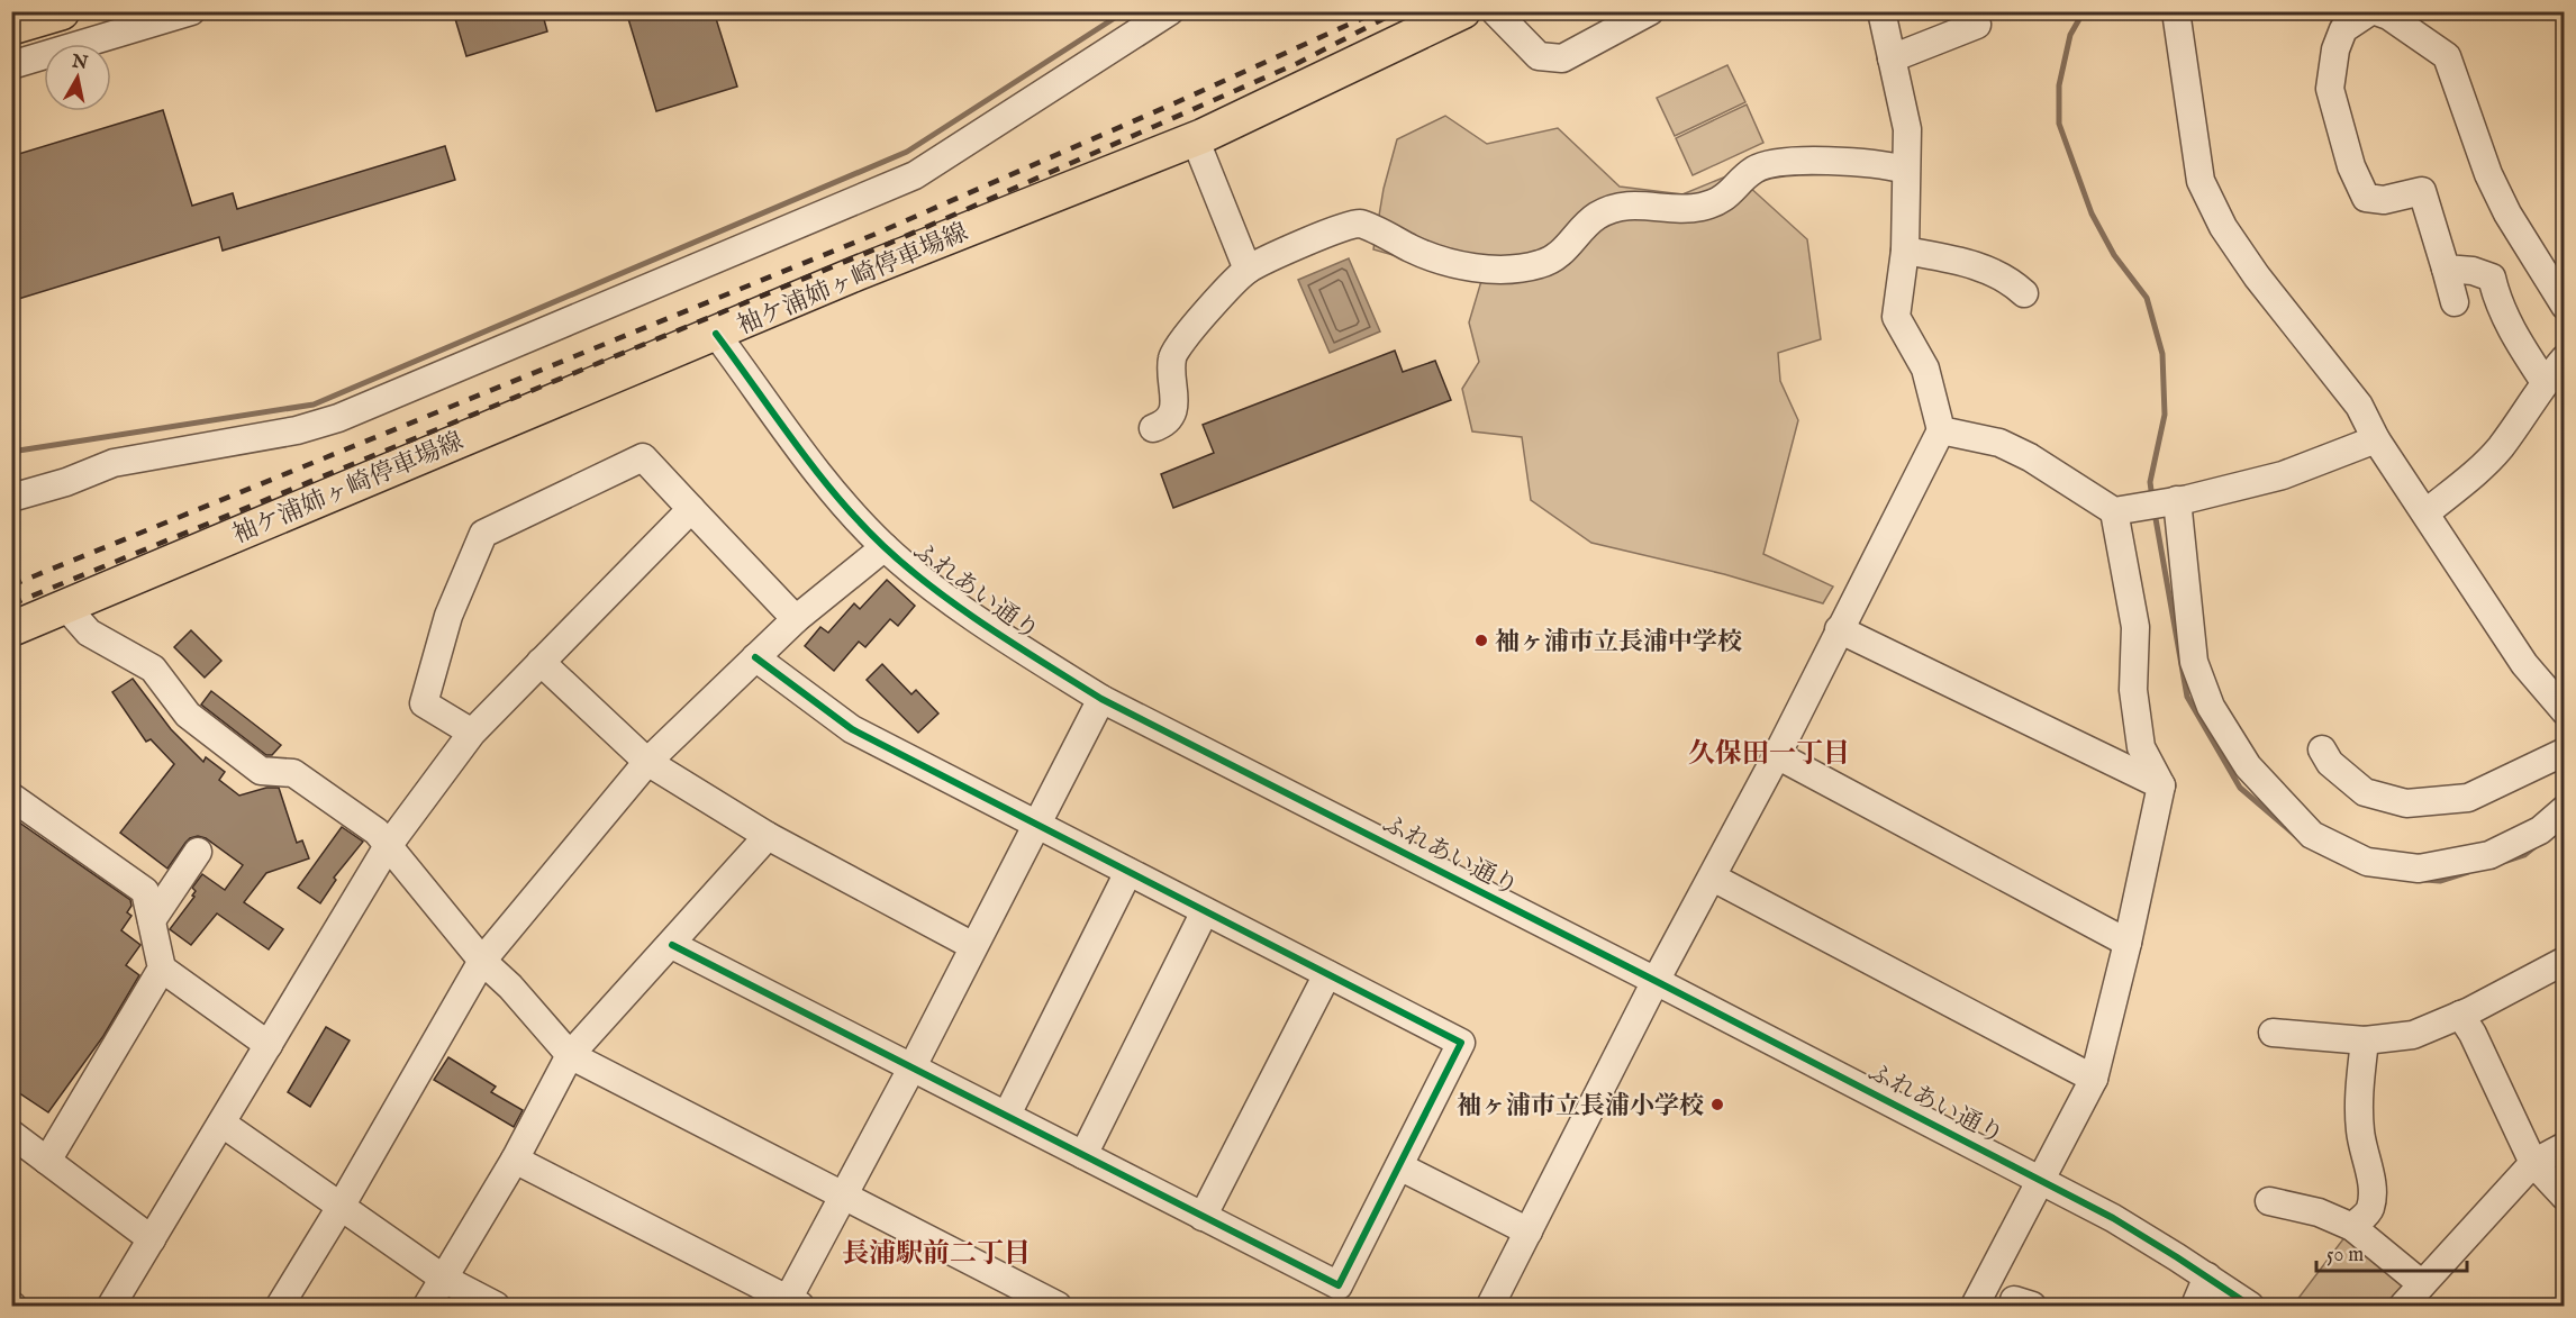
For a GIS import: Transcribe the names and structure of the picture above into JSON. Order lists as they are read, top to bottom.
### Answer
{
  "streets": {
    "main road": ["袖ケ浦姉ヶ崎停車場線"],
    "street": ["ふれあい通り"]
  },
  "crossings": [
    ["袖ケ浦姉ヶ崎停車場線", "ふれあい通り"]
  ],
  "districts": ["久保田一丁目", "長浦駅前二丁目"],
  "places": ["袖ヶ浦市立長浦中学校", "袖ヶ浦市立長浦小学校"],
  "scale_bar": "50 m",
  "north": "top"
}
